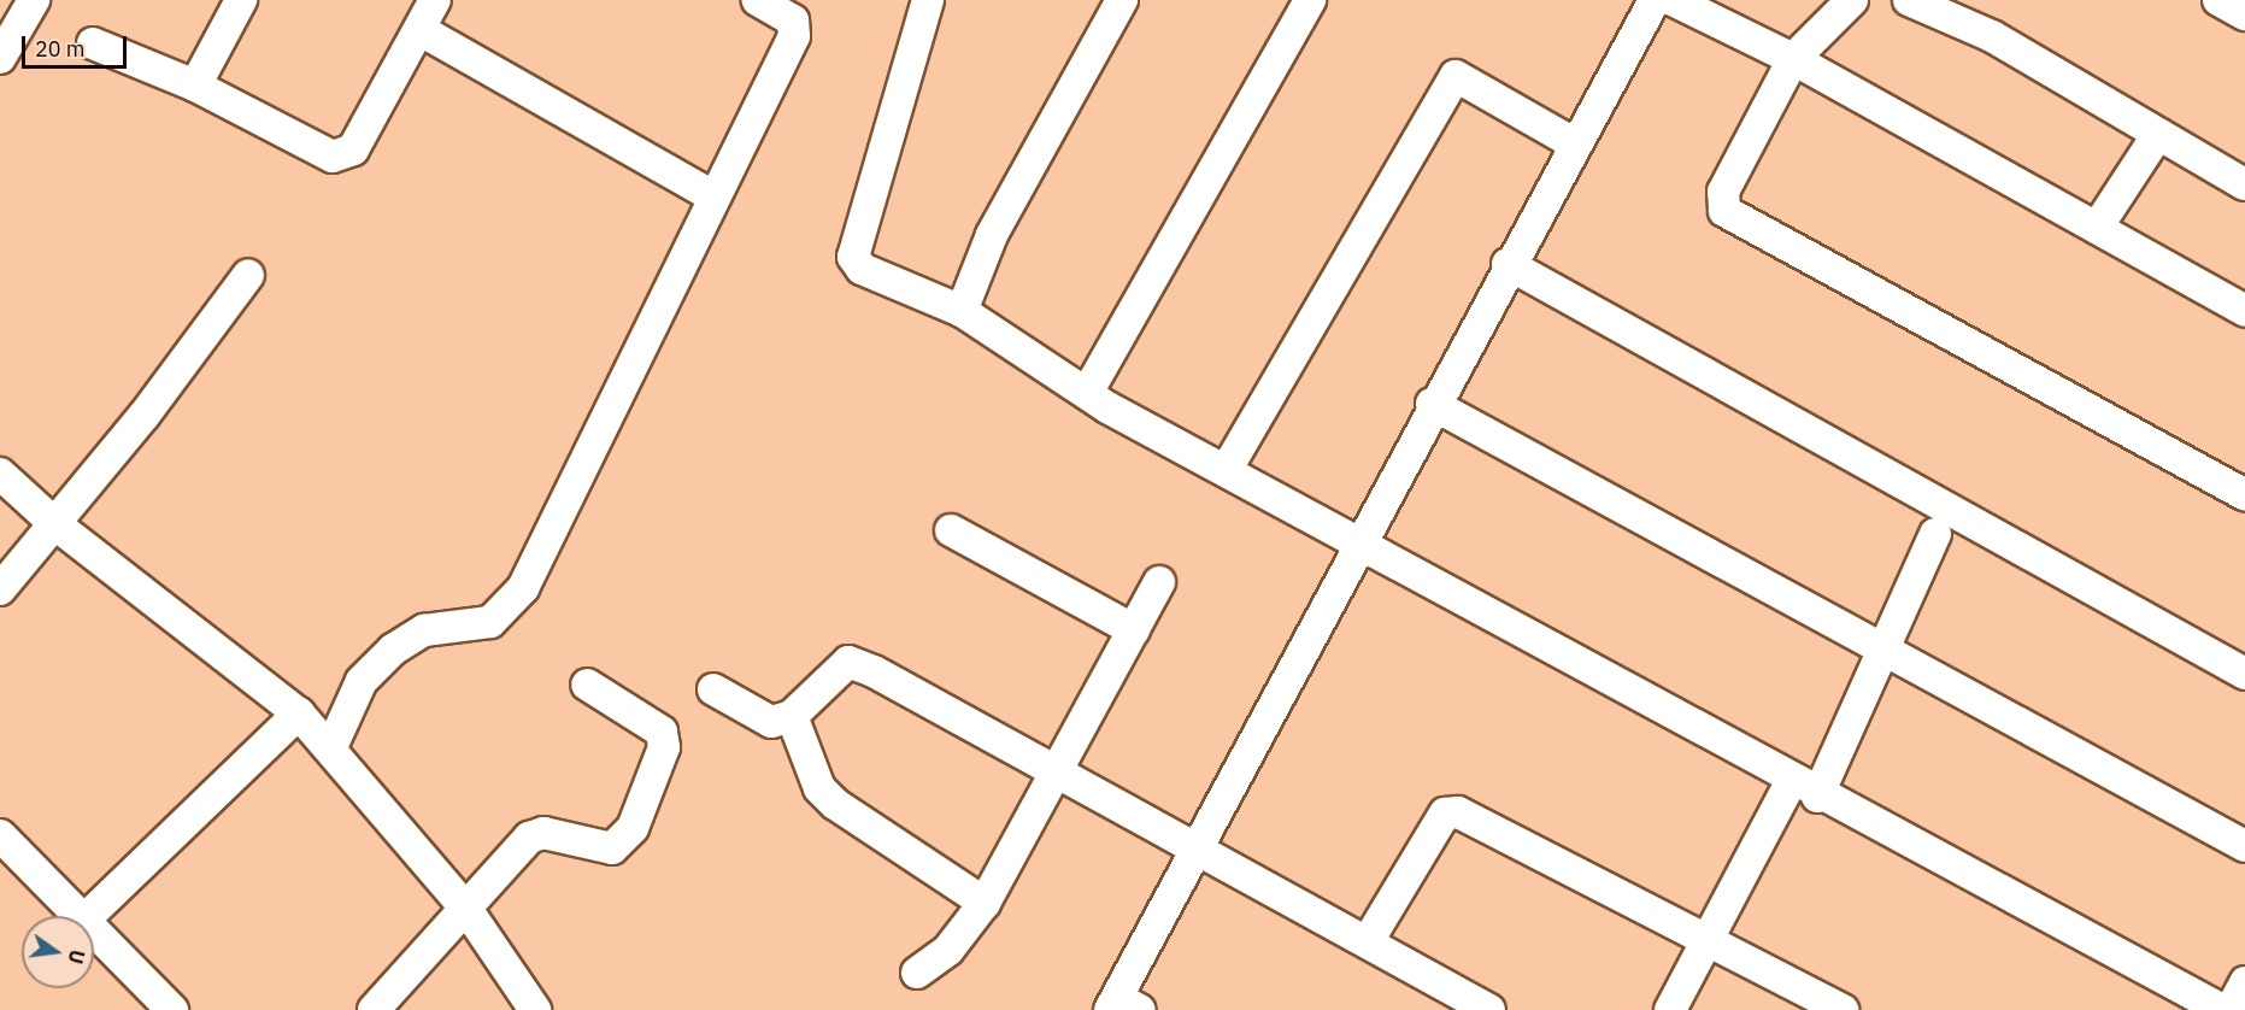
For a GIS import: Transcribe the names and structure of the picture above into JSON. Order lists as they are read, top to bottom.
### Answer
{
  "scale_bar": "20 m",
  "north": "right"
}
